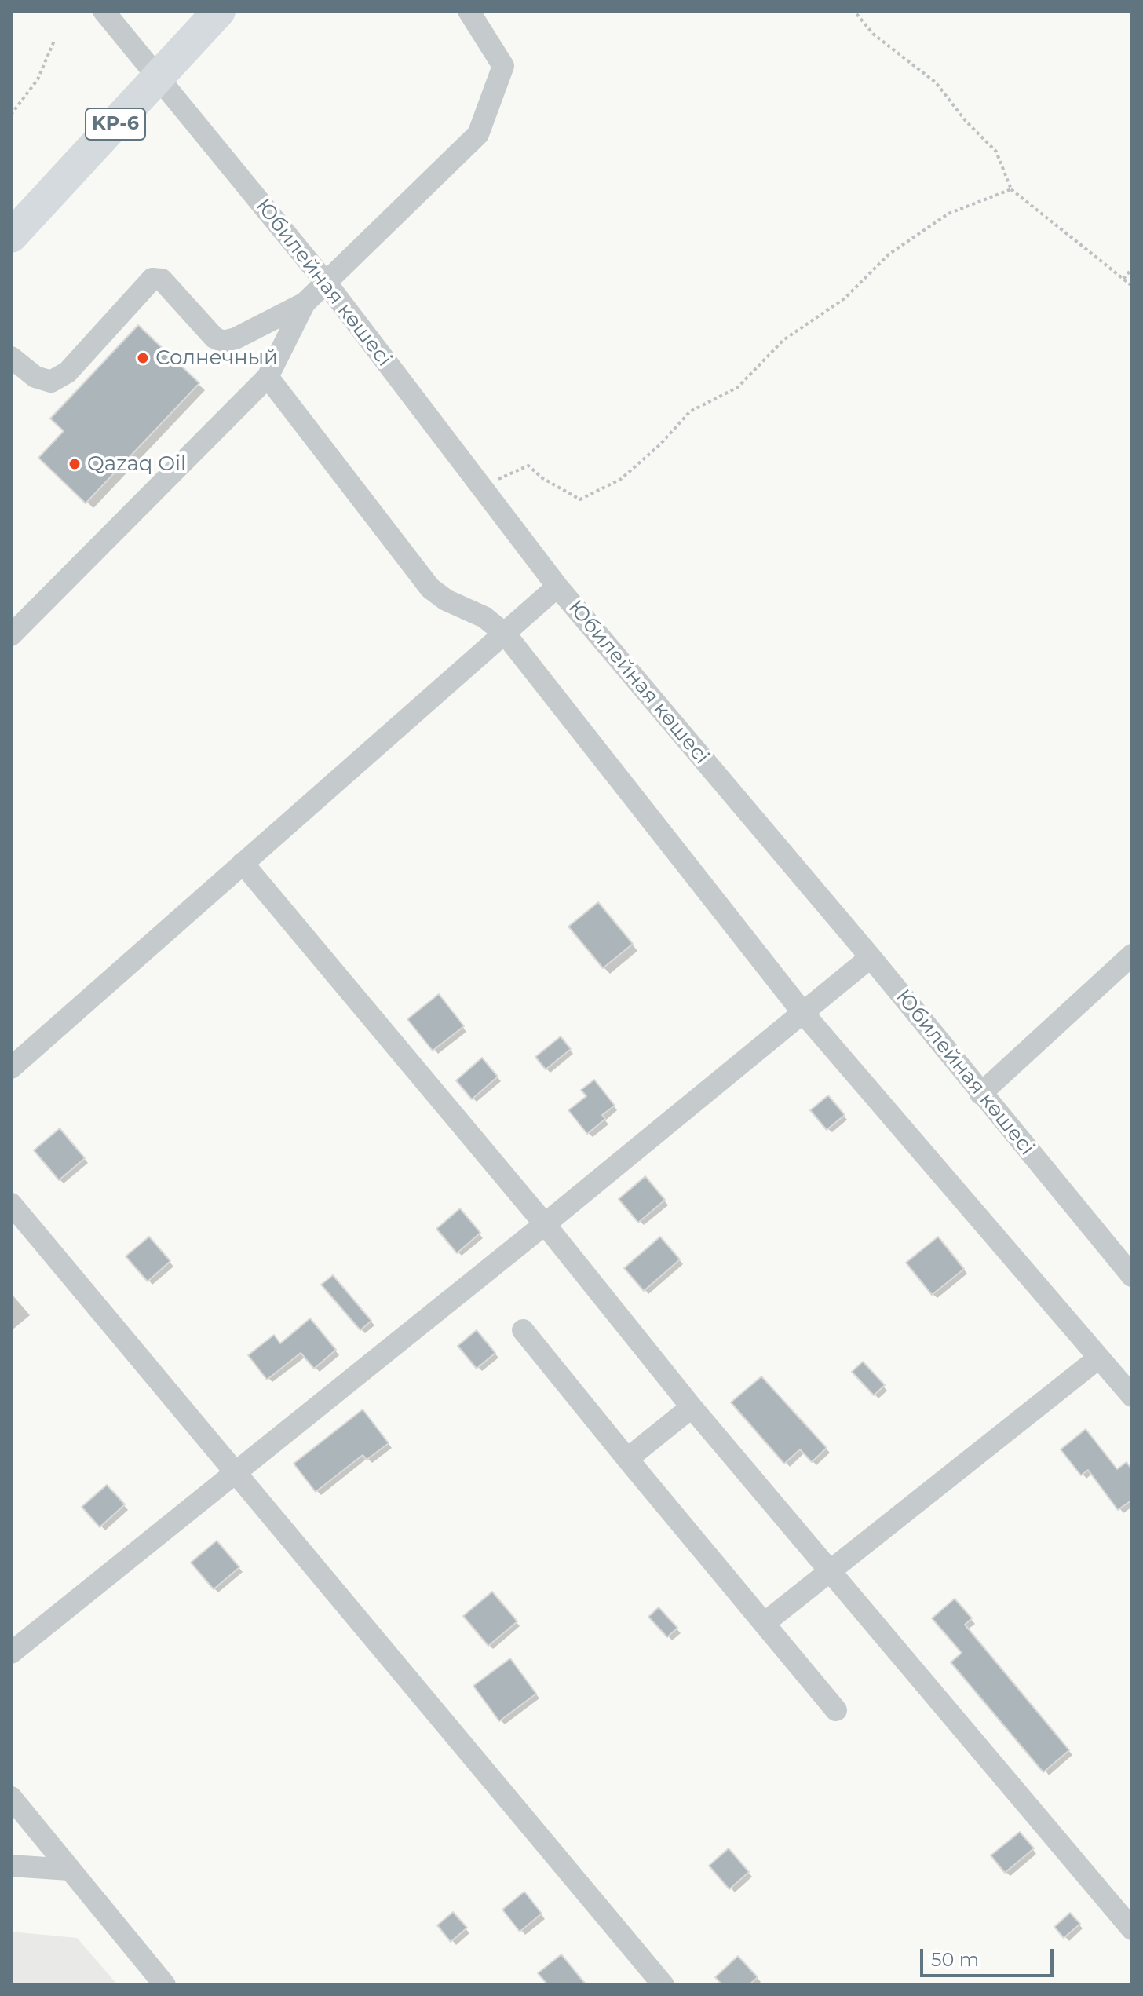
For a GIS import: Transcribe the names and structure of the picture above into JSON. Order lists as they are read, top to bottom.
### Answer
{
  "streets": {
    "highway": ["KP-6"],
    "street": ["Юбилейная көшесі"]
  },
  "crossings": [
    ["KP-6", "Юбилейная көшесі"]
  ],
  "places": ["Солнечный", "Qazaq Oil"],
  "scale_bar": "50 m"
}
